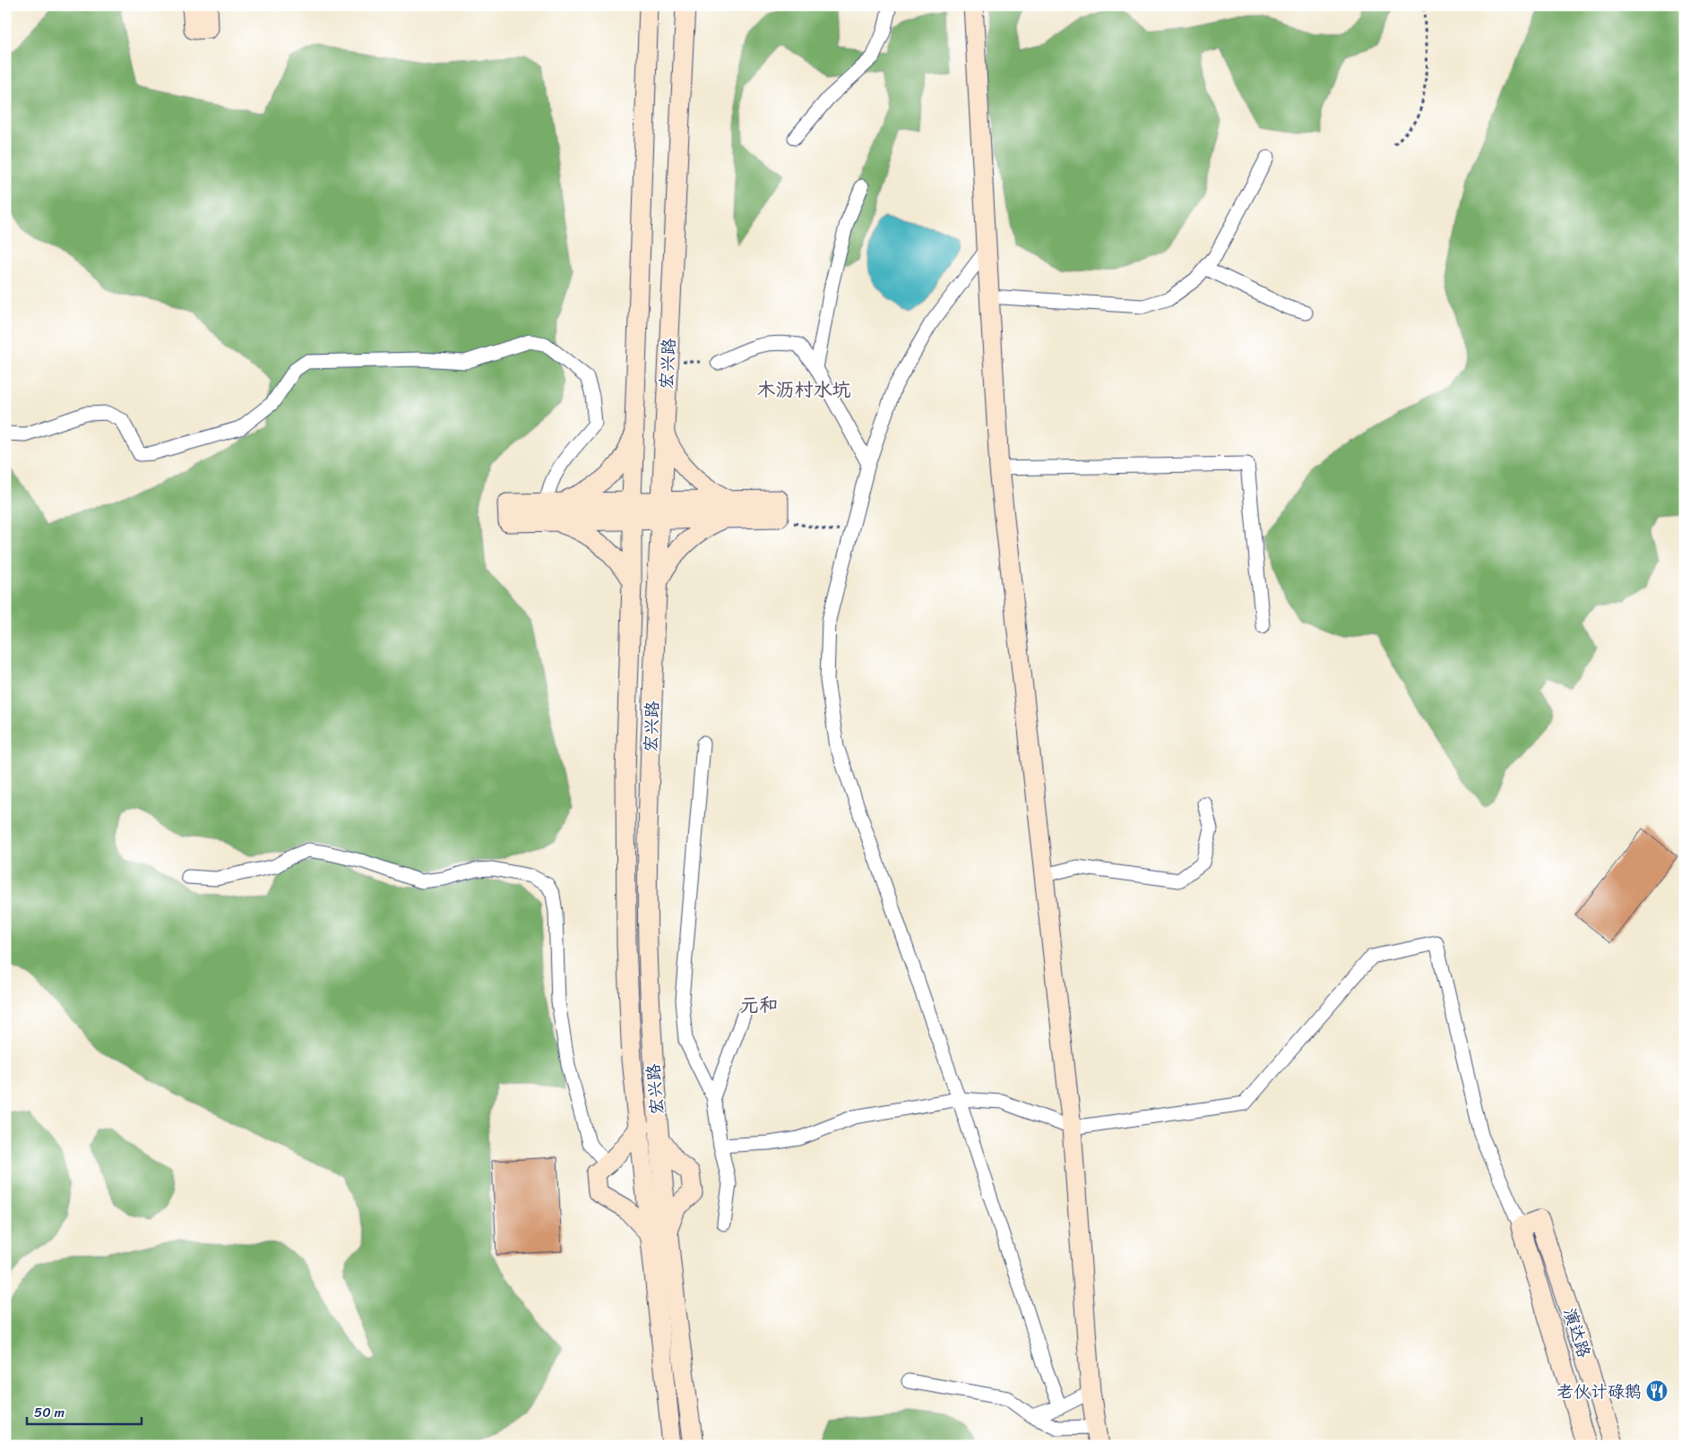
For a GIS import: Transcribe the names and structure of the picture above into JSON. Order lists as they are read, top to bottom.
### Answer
{
  "streets": {
    "street": ["宏兴路", "演达路"]
  },
  "districts": ["木沥村水坑", "元和"],
  "places": {
    "restaurant": ["老伙计碌鹅"]
  },
  "scale_bar": "50 m"
}
